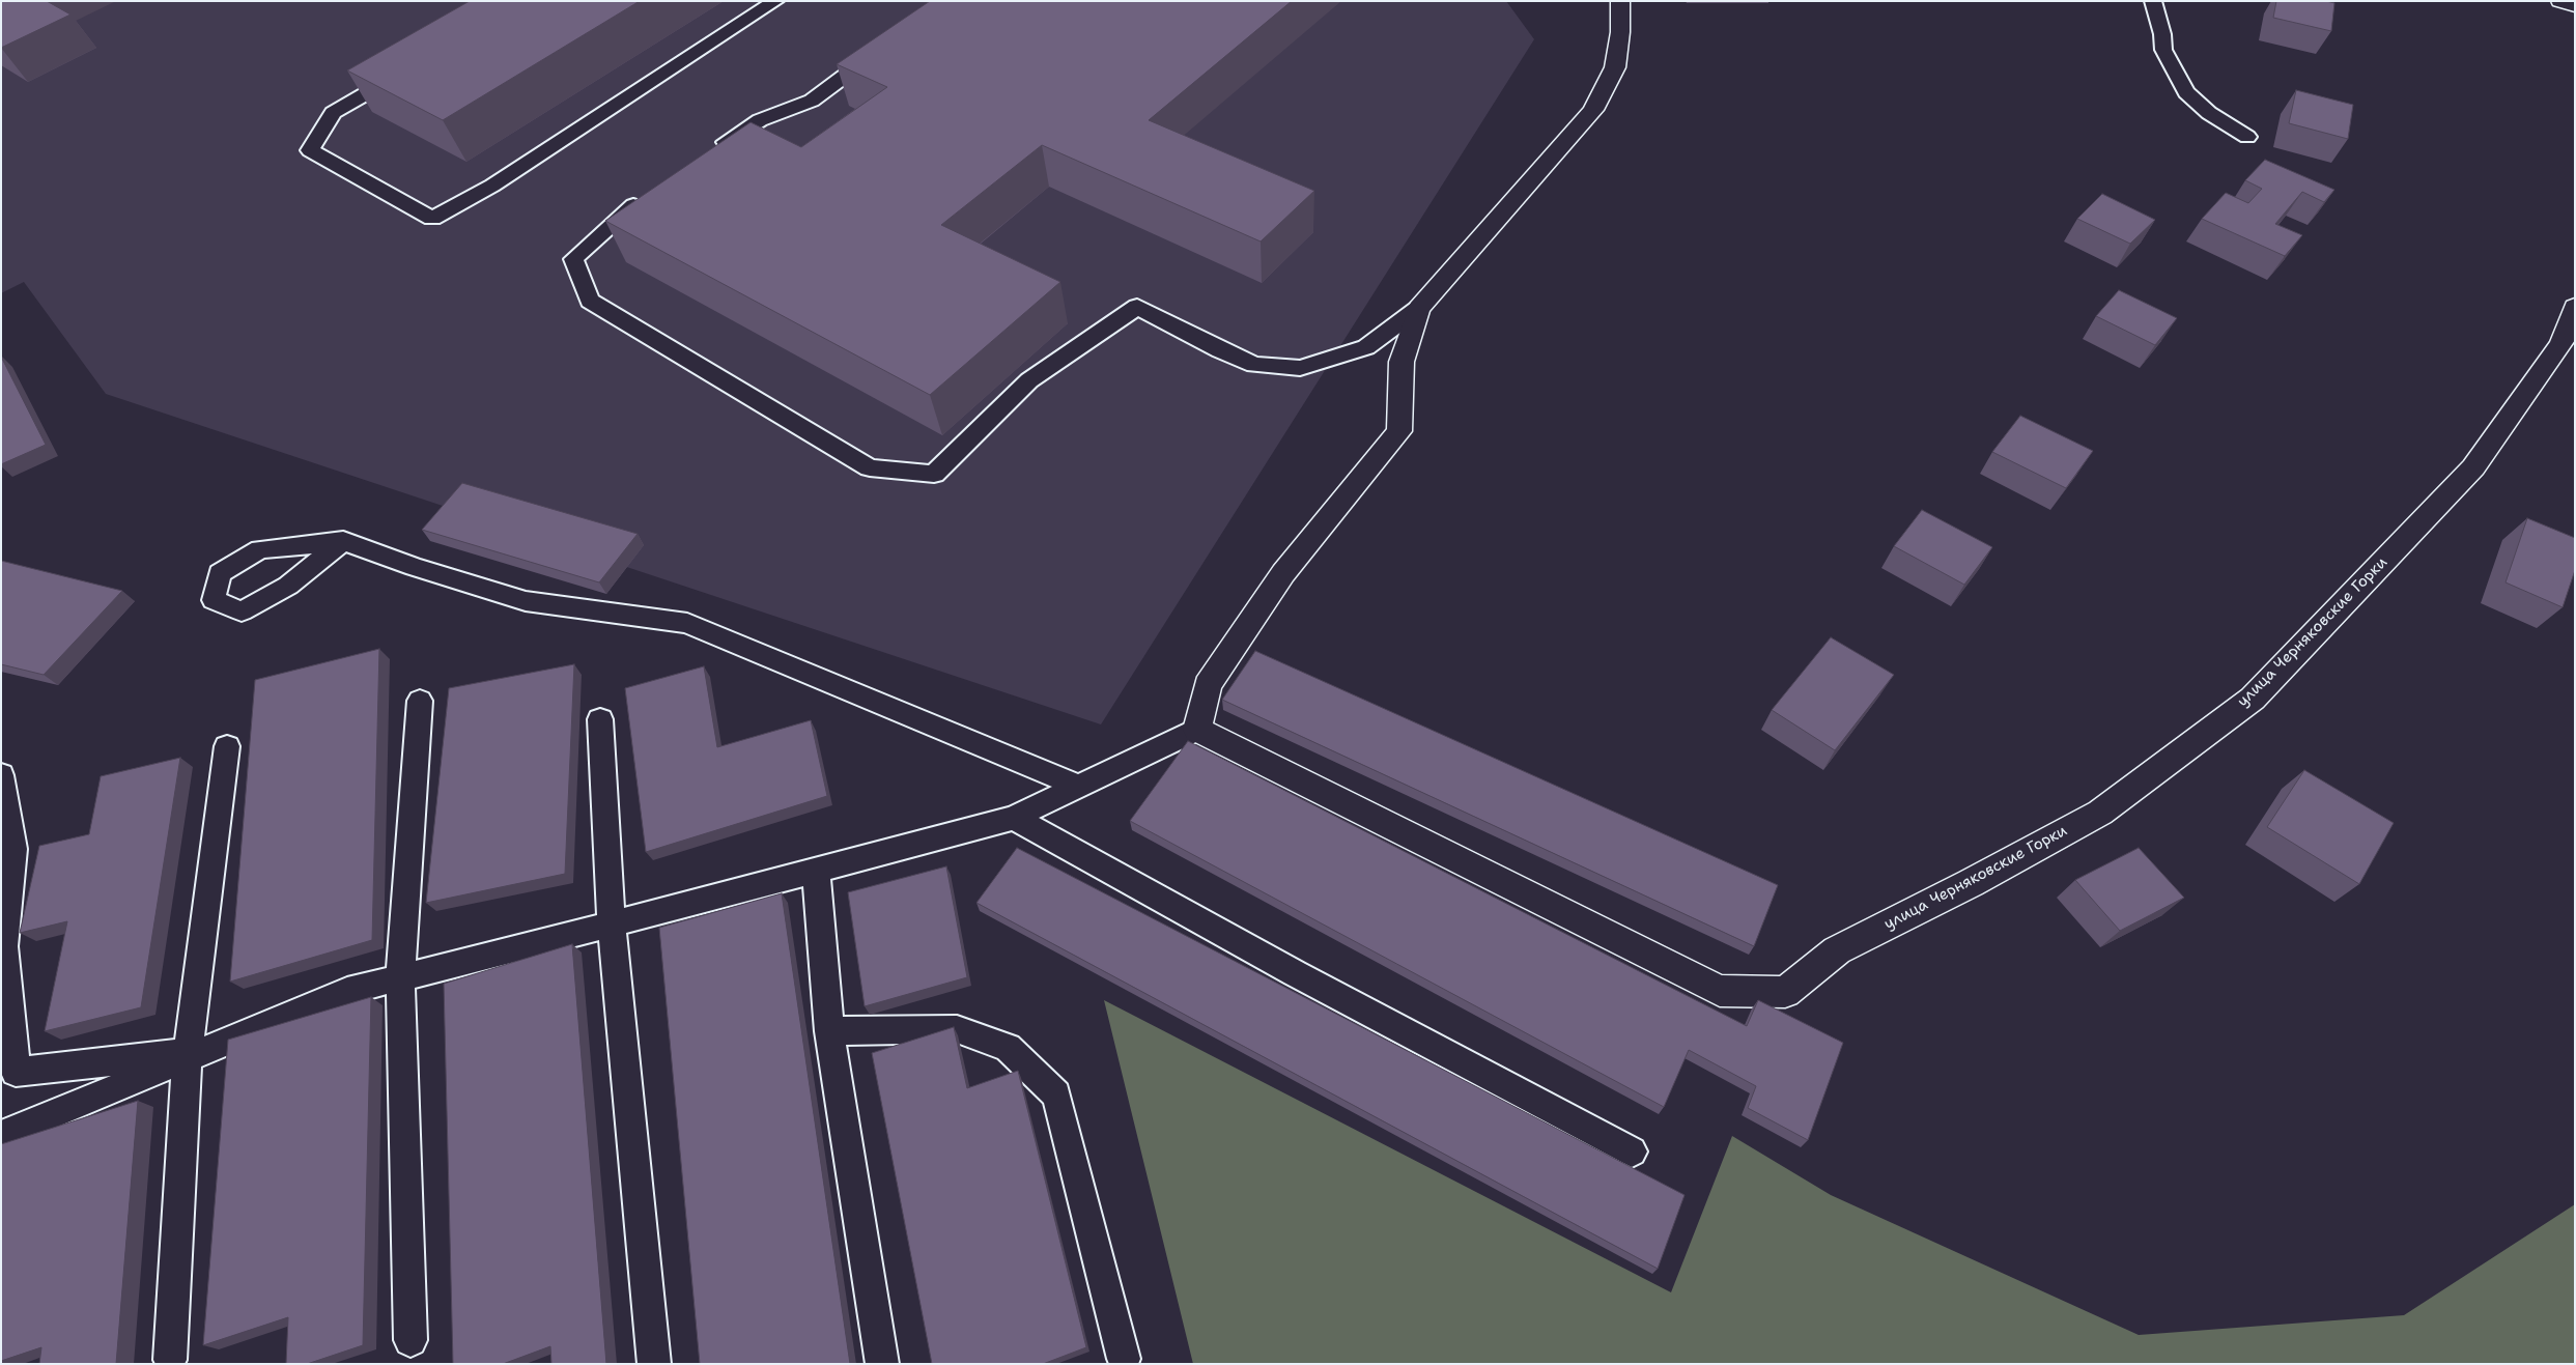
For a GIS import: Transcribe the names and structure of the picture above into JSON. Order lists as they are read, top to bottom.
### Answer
{
  "streets": {
    "street": ["улица Черняковские Горки"]
  }
}
